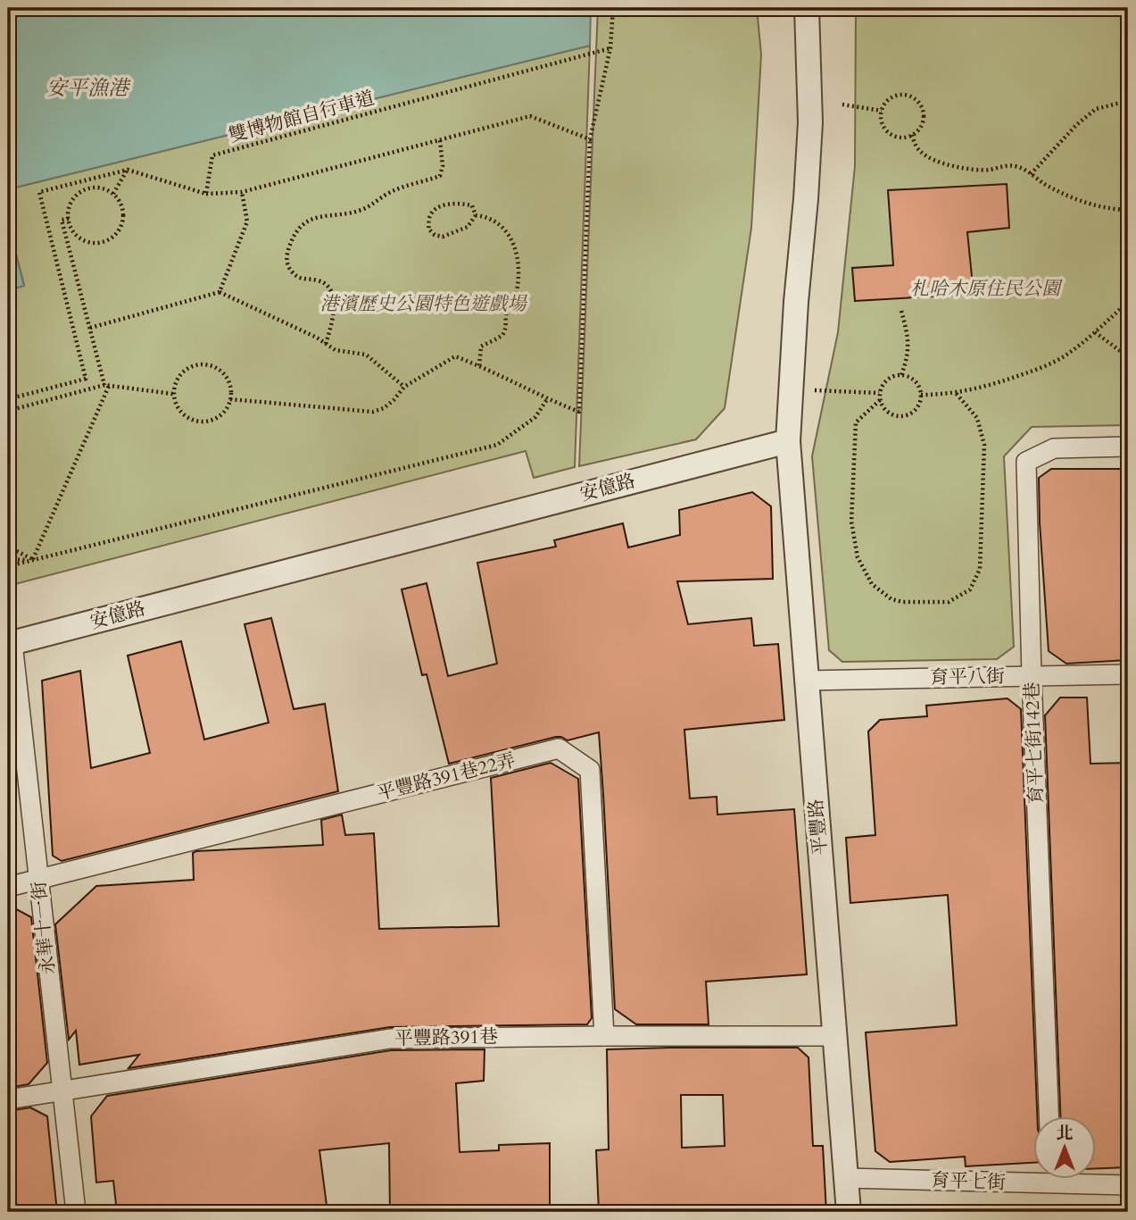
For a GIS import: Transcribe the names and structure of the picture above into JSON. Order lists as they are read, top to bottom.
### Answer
{
  "streets": {
    "street": [
      "安億路",
      "育平八街",
      "育平七街142巷",
      "平豐路391巷22弄",
      "平豐路",
      "永華十一街",
      "平豐路391巷",
      "育平七街"
    ],
    "path": ["雙博物館自行車道"]
  },
  "crossings": [
    ["安億路", "平豐路"],
    ["安億路", "永華十一街"],
    ["育平八街", "育平七街142巷"],
    ["育平八街", "平豐路"],
    ["平豐路391巷22弄", "永華十一街"],
    ["平豐路391巷22弄", "平豐路391巷"],
    ["平豐路", "平豐路391巷"],
    ["平豐路", "育平七街"],
    ["永華十一街", "平豐路391巷"]
  ],
  "water": ["安平漁港"],
  "parks": ["札哈木原住民公園", "港濱歷史公園特色遊戲場"],
  "north": "top"
}
